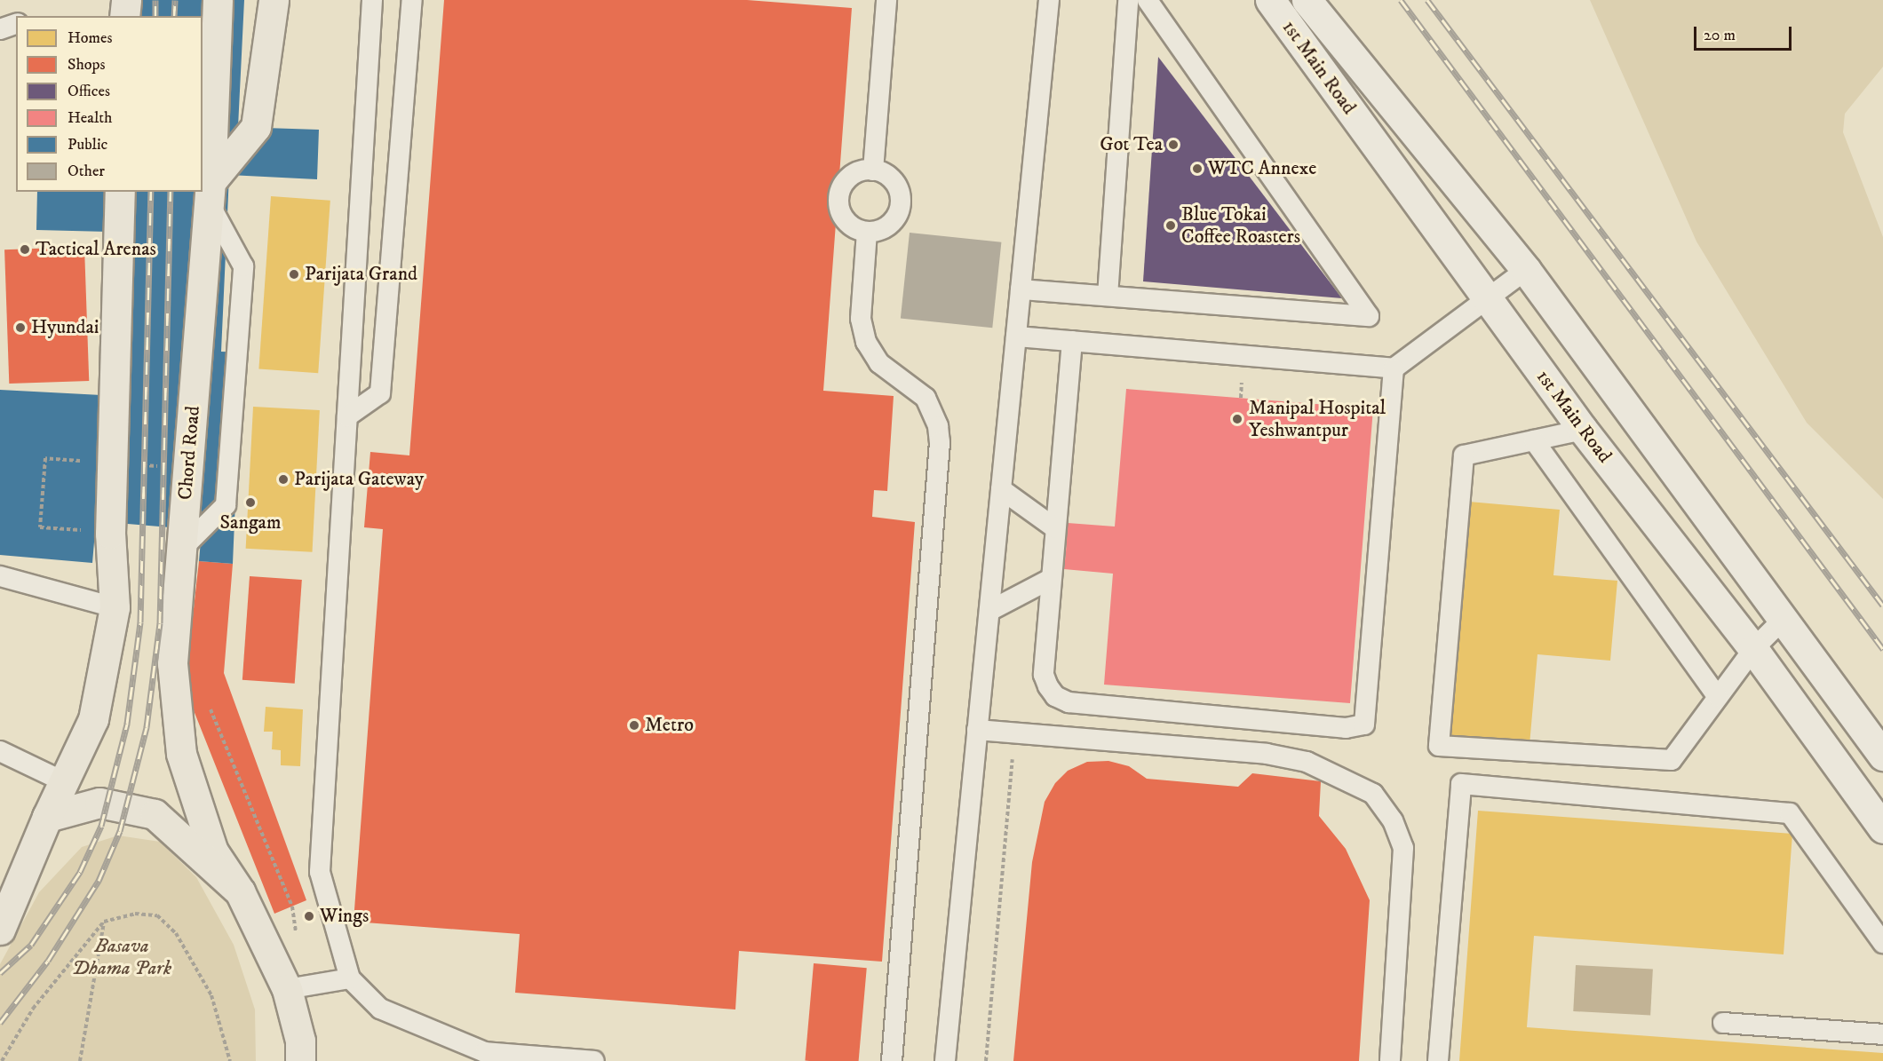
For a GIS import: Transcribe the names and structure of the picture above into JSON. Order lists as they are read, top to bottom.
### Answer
{
  "streets": {
    "main road": ["1st Main Road", "Chord Road"]
  },
  "parks": ["Basava Dhama Park"],
  "places": [
    "Got Tea",
    "WTC Annexe",
    "Blue Tokai Coffee Roasters",
    "Tactical Arenas",
    "Parijata Grand",
    "Hyundai",
    "Manipal Hospital Yeshwantpur",
    "Parijata Gateway",
    "Sangam",
    "Metro",
    "Wings"
  ],
  "legend": [
    "Homes",
    "Shops",
    "Offices",
    "Health",
    "Public",
    "Other"
  ],
  "scale_bar": "20 m"
}
